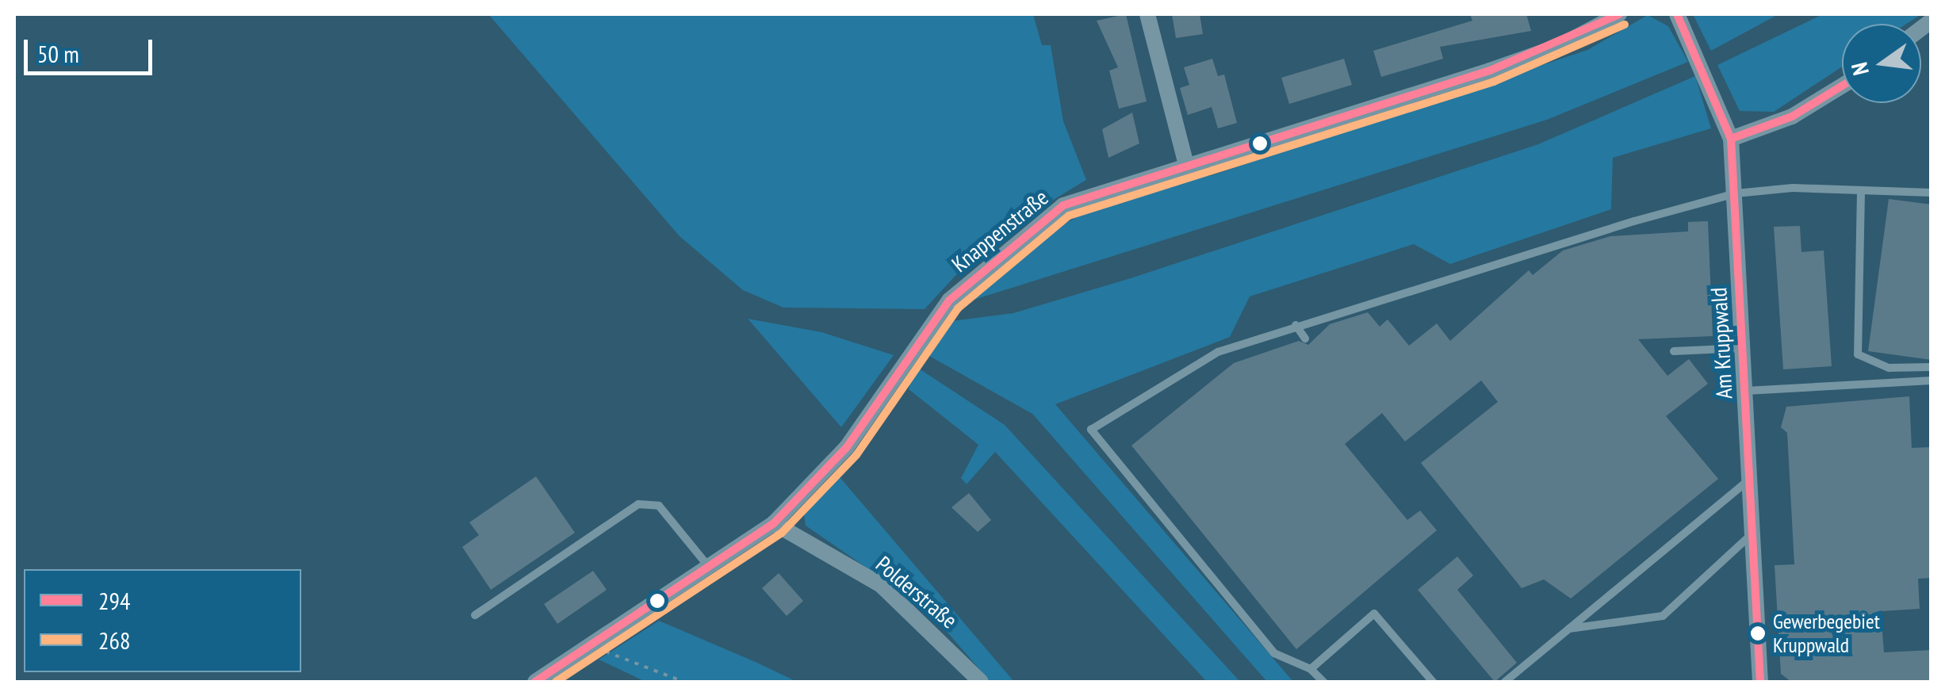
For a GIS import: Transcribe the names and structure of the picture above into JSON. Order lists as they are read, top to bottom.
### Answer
{
  "streets": {
    "street": ["Knappenstraße", "Am Kruppwald", "Polderstraße"]
  },
  "crossings": [
    ["Knappenstraße", "Polderstraße"]
  ],
  "places": ["Gewerbegebiet Kruppwald"],
  "lines": ["transit line 294", "transit line 268"],
  "legend": ["294", "268"],
  "scale_bar": "50 m",
  "north": "left"
}
